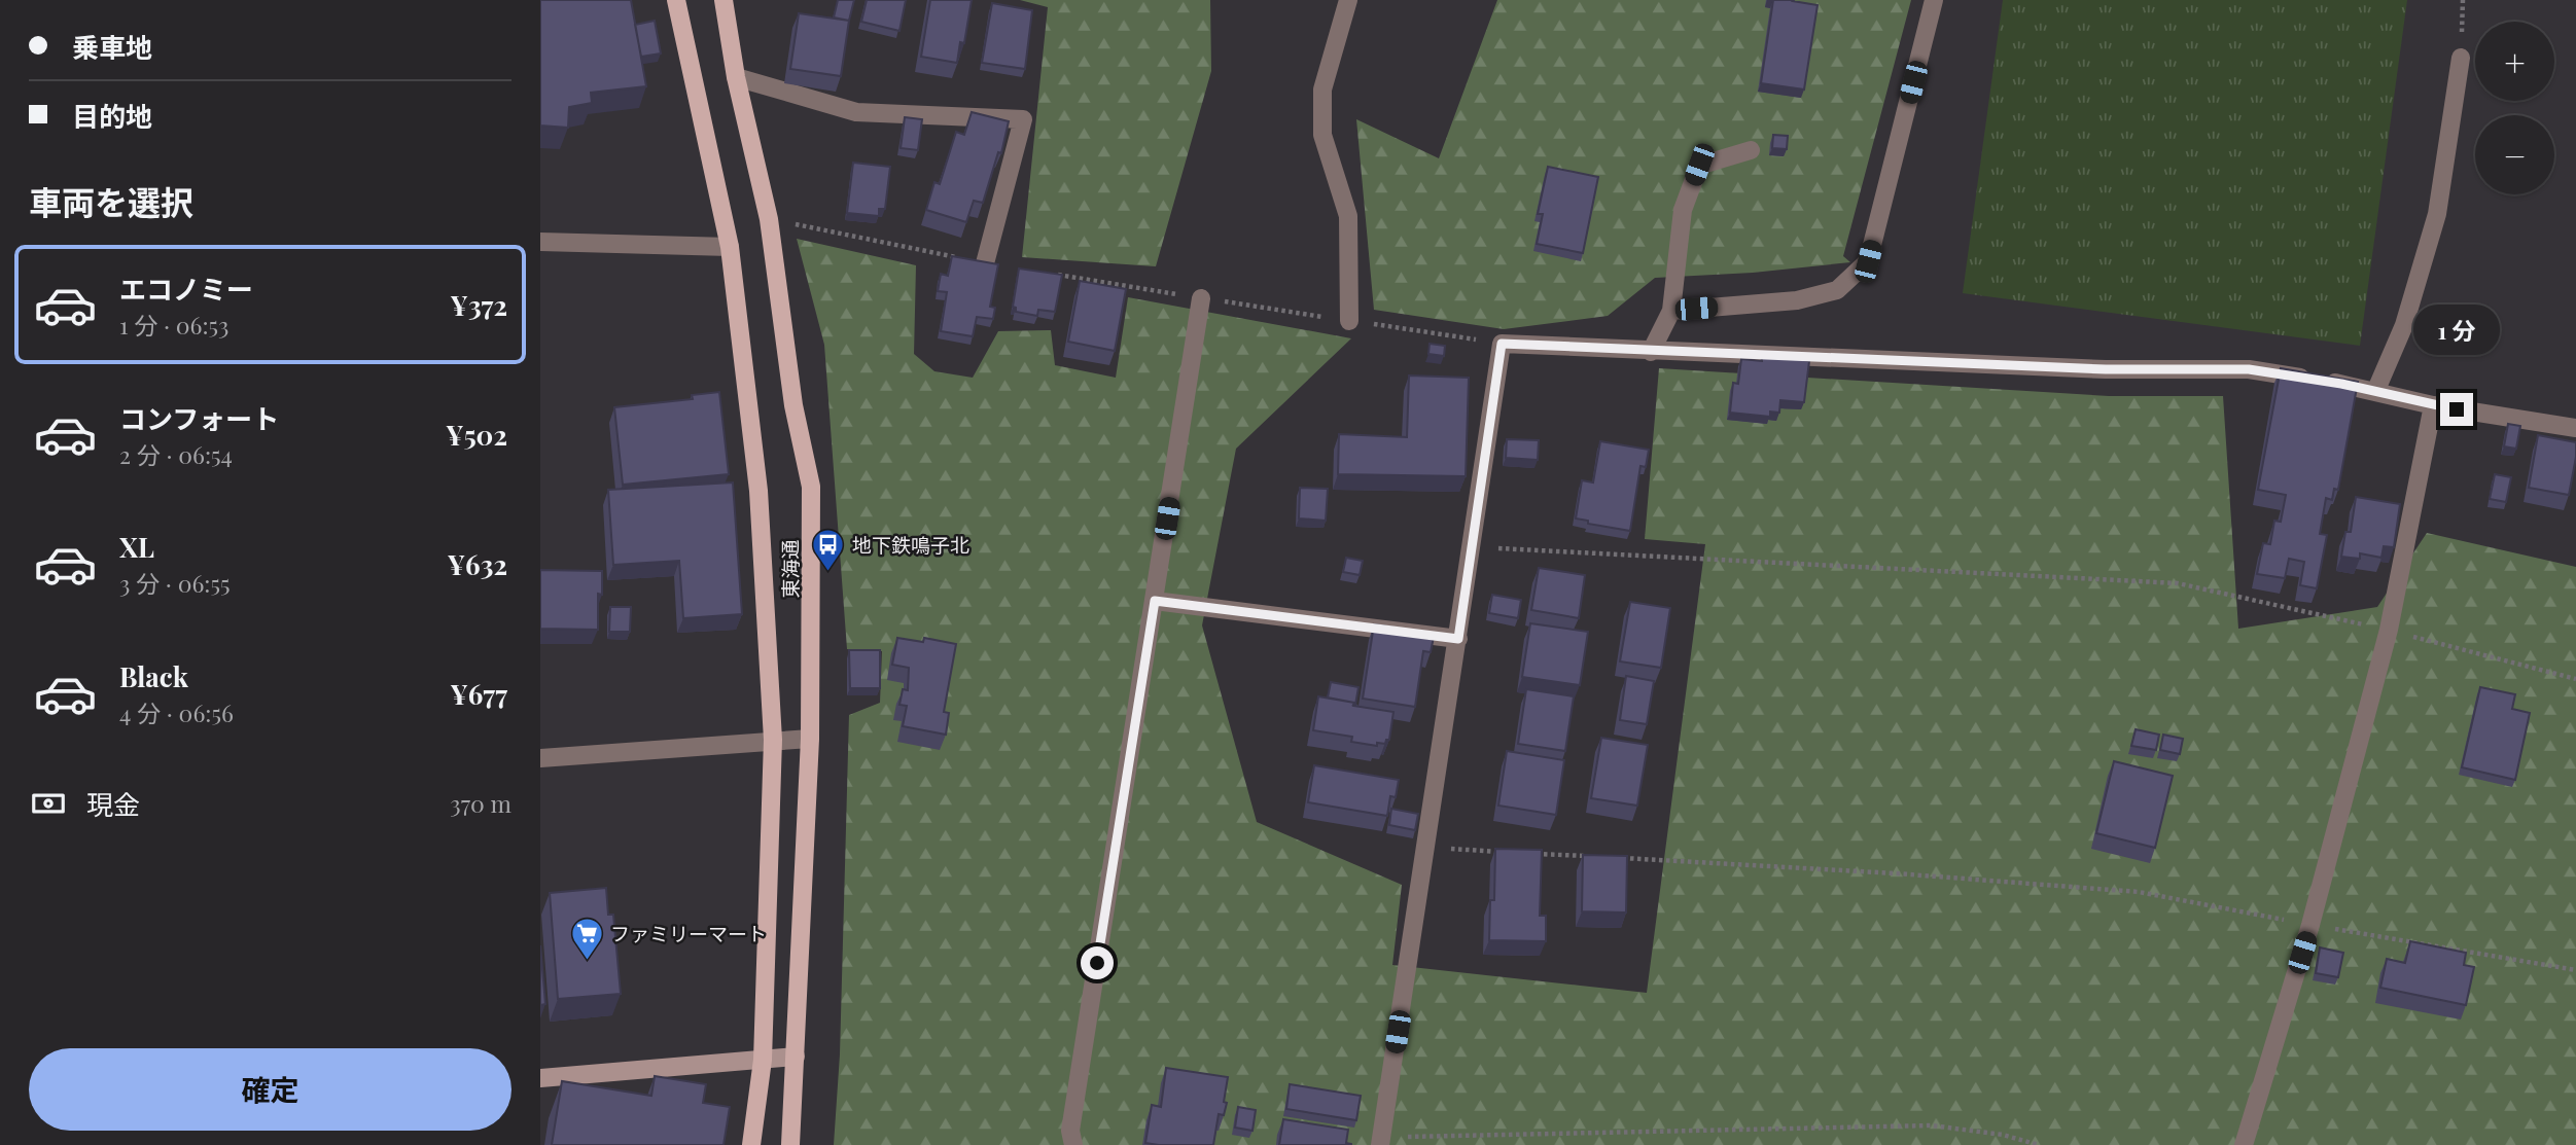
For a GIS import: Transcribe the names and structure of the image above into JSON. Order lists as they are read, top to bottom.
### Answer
{
  "streets": {
    "main road": ["東海通"]
  },
  "places": {
    "bus stop": ["地下鉄鳴子北"],
    "supermarket": ["ファミリーマート"]
  },
  "page": {
    "banner": ["乗車地", "目的地"],
    "map_buttons": ["+", "−"],
    "heading": "車両を選択",
    "list": [
      {
        "name": "エコノミー",
        "note": "1 分 · 06:53",
        "value": "¥372"
      },
      {
        "name": "コンフォート",
        "note": "2 分 · 06:54",
        "value": "¥502"
      },
      {
        "name": "XL",
        "note": "3 分 · 06:55",
        "value": "¥632"
      },
      {
        "name": "Black",
        "note": "4 分 · 06:56",
        "value": "¥677"
      }
    ],
    "bubble": "1 分",
    "pay": ["現金", "370 m"],
    "buttons": "確定"
  }
}
